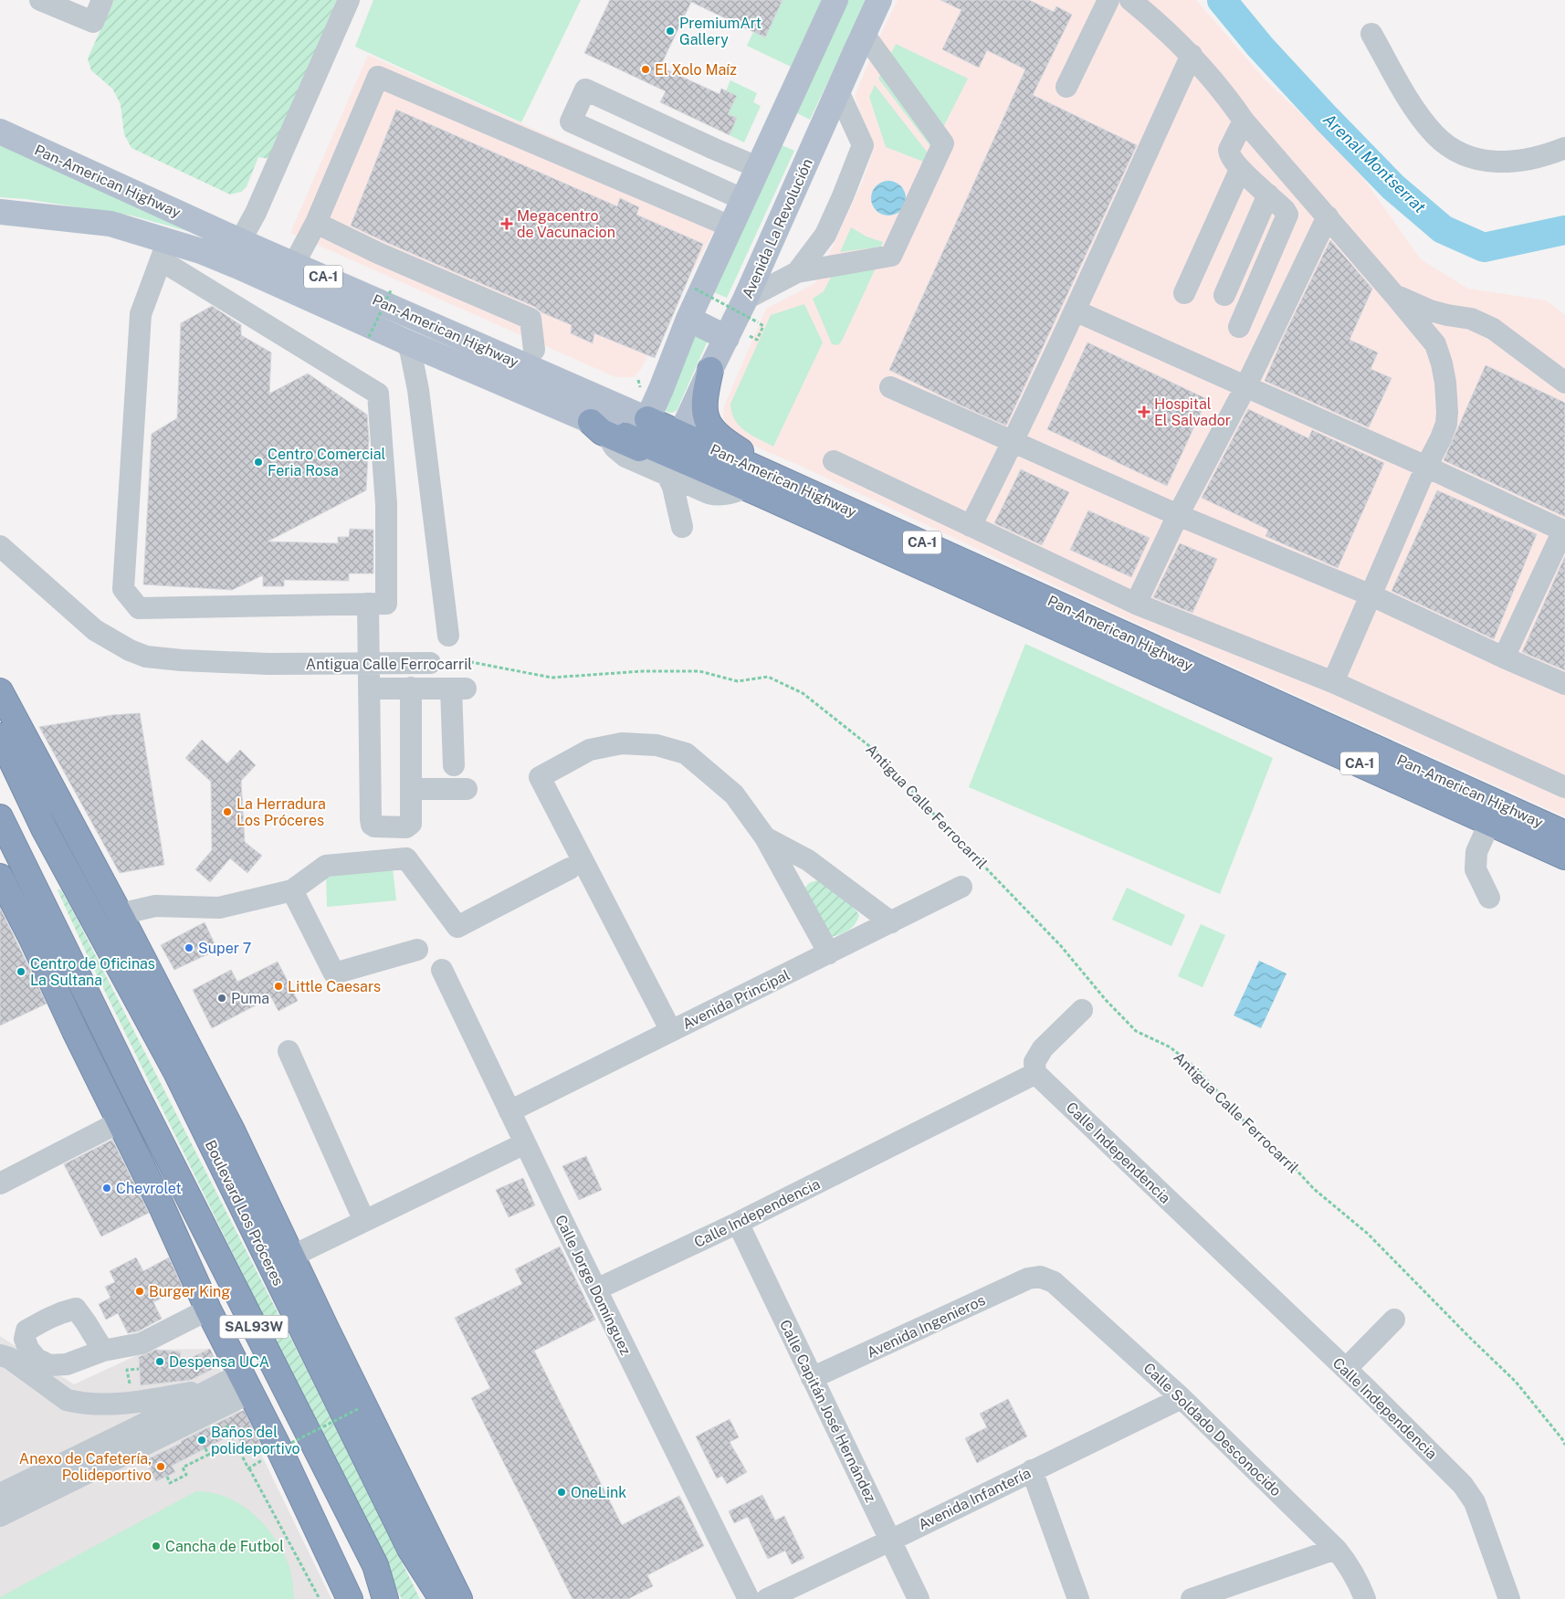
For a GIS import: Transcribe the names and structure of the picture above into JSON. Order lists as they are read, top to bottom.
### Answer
{
  "streets": {
    "highway": [
      "Pan-American Highway",
      "CA-1",
      "Boulevard Los Próceres",
      "SAL93W"
    ],
    "main road": ["Avenida La Revolución"],
    "street": [
      "Antigua Calle Ferrocarril",
      "Avenida Principal",
      "Calle Independencia",
      "Calle Jorge Domínguez",
      "Avenida Ingenieros",
      "Calle Capitán José Hernández",
      "Calle Soldado Desconocido",
      "Avenida Infantería"
    ]
  },
  "crossings": [
    ["Pan-American Highway", "Avenida La Revolución"],
    ["Avenida Principal", "Calle Jorge Domínguez"],
    ["Calle Independencia", "Calle Jorge Domínguez"],
    ["Calle Independencia", "Calle Capitán José Hernández"],
    ["Avenida Ingenieros", "Calle Capitán José Hernández"],
    ["Avenida Ingenieros", "Calle Soldado Desconocido"],
    ["Calle Capitán José Hernández", "Avenida Infantería"],
    ["Calle Soldado Desconocido", "Avenida Infantería"]
  ],
  "water": ["Arenal Montserrat"],
  "places": {
    "other": [
      "PremiumArt Gallery",
      "El Xolo Maíz",
      "Centro Comercial Feria Rosa",
      "La Herradura Los Próceres",
      "Super 7",
      "Centro de Oficinas La Sultana",
      "Little Caesars",
      "Puma",
      "Chevrolet",
      "Burger King",
      "Despensa UCA",
      "Baños del polideportivo",
      "Anexo de Cafetería, Polideportivo",
      "OneLink",
      "Cancha de Futbol"
    ],
    "health": ["Megacentro de Vacunacion", "Hospital El Salvador"]
  }
}
